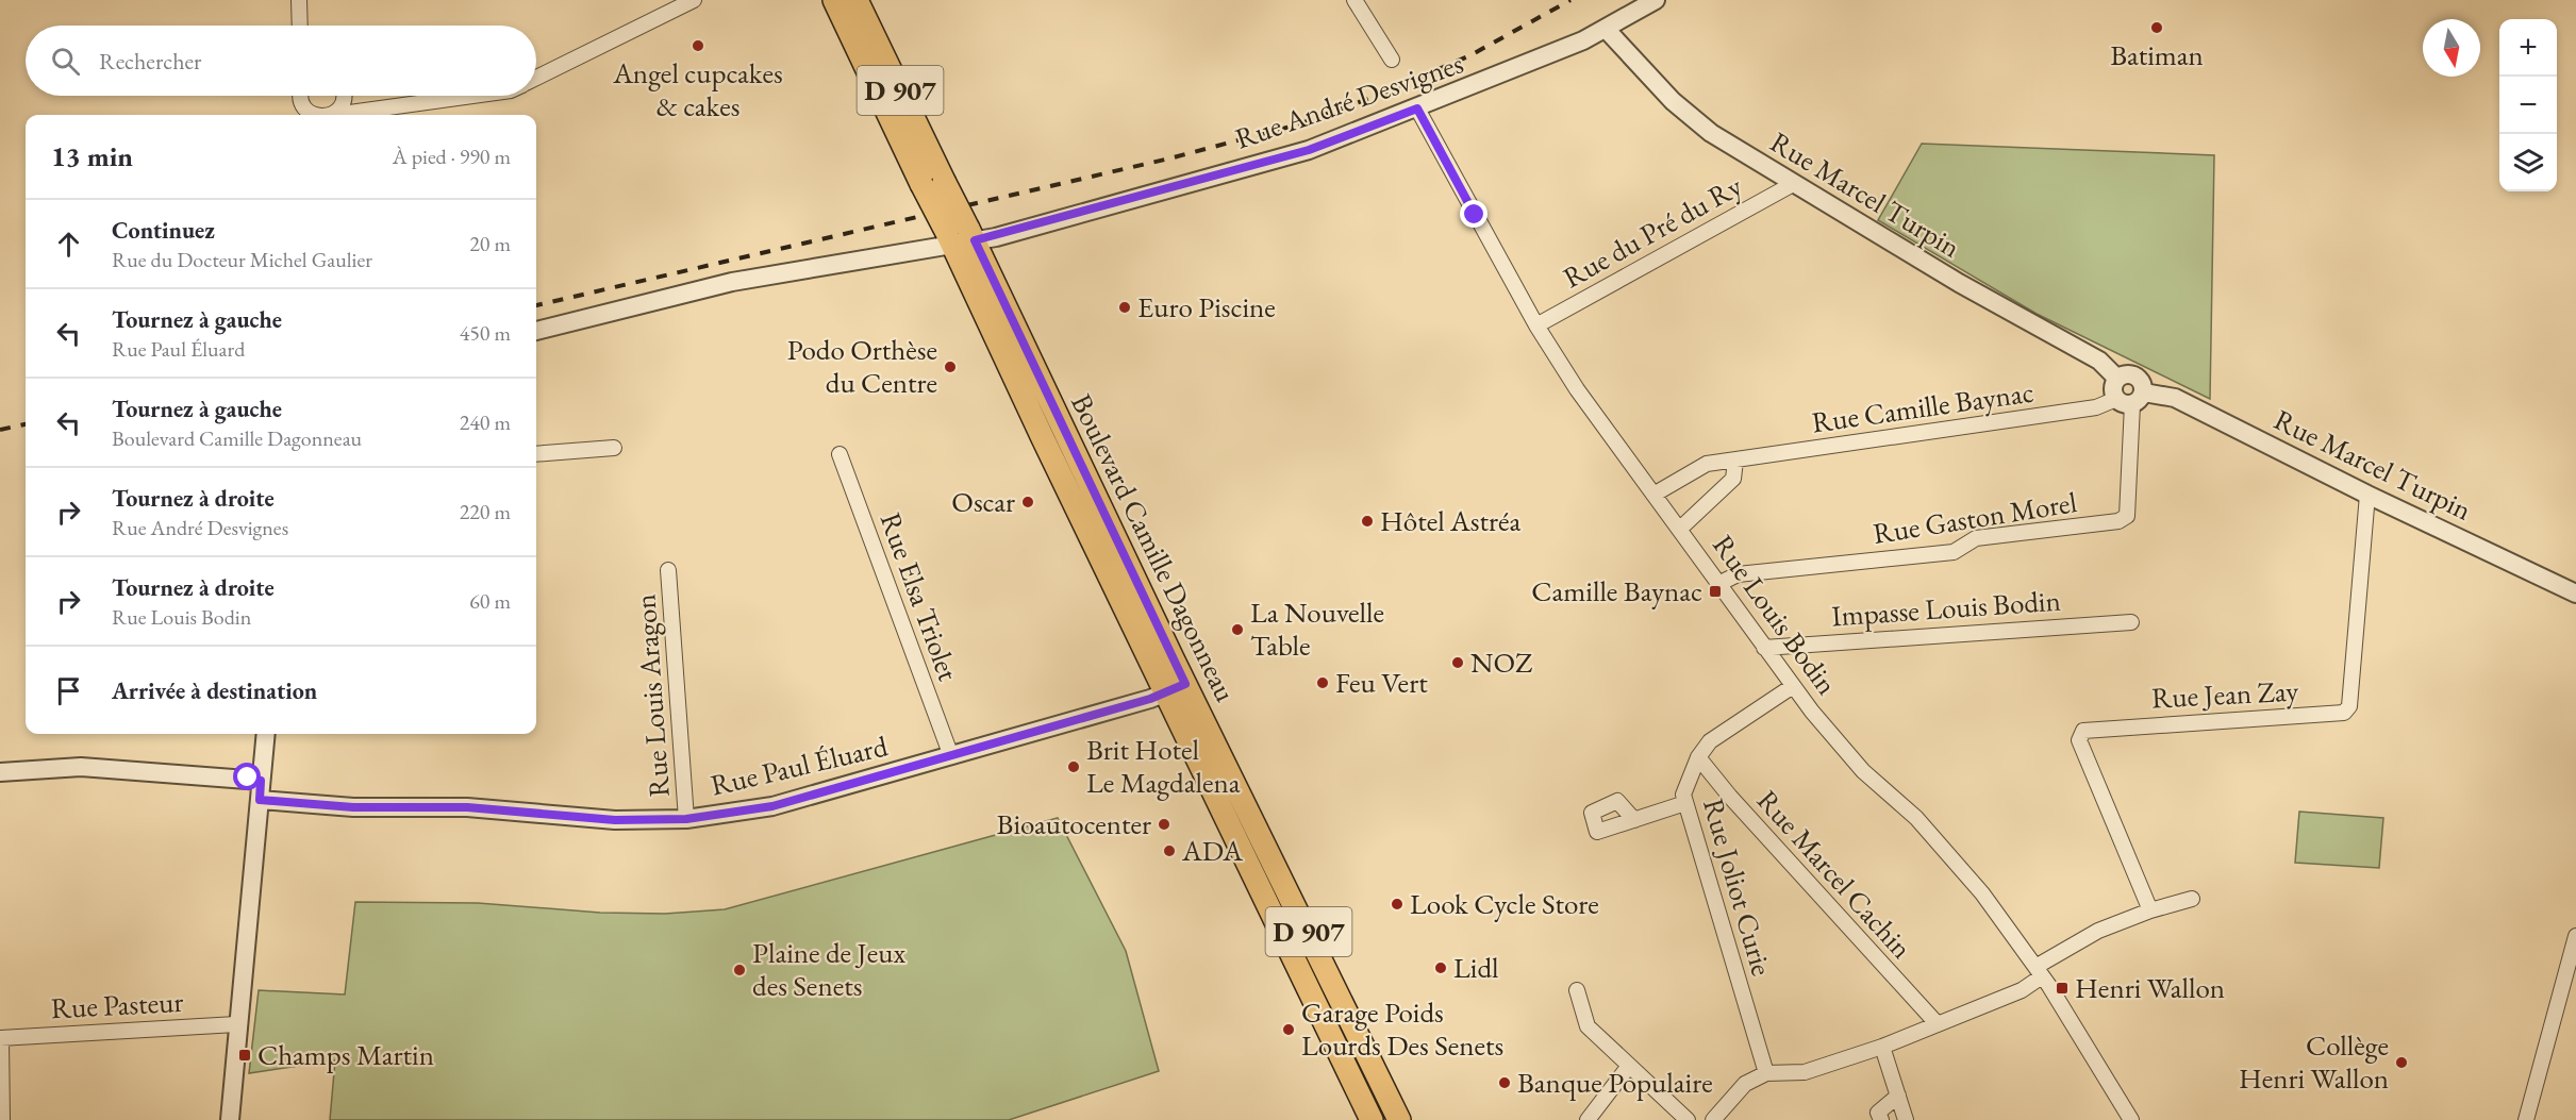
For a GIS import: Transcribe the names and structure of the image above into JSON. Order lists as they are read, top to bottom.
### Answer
{
  "streets": {
    "main road": ["D 907", "Boulevard Camille Dagonneau"],
    "street": [
      "Rue André Desvignes",
      "Rue Marcel Turpin",
      "Rue du Pré du Ry",
      "Rue Camille Baynac",
      "Rue Gaston Morel",
      "Rue Elsa Triolet",
      "Impasse Louis Bodin",
      "Rue Louis Bodin",
      "Rue Jean Zay",
      "Rue Louis Aragon",
      "Rue Paul Éluard",
      "Rue Marcel Cachin",
      "Rue Joliot Curie",
      "Rue Pasteur"
    ]
  },
  "crossings": [
    ["D 907", "Rue André Desvignes"],
    ["D 907", "Boulevard Camille Dagonneau"],
    ["Rue André Desvignes", "Rue Marcel Turpin"],
    ["Rue André Desvignes", "Boulevard Camille Dagonneau"],
    ["Rue André Desvignes", "Rue Louis Bodin"],
    ["Rue Marcel Turpin", "Rue du Pré du Ry"],
    ["Rue Marcel Turpin", "Rue Camille Baynac"],
    ["Rue Marcel Turpin", "Rue Gaston Morel"],
    ["Rue Marcel Turpin", "Rue Jean Zay"],
    ["Rue du Pré du Ry", "Rue Louis Bodin"],
    ["Rue Camille Baynac", "Rue Gaston Morel"],
    ["Rue Camille Baynac", "Rue Louis Bodin"],
    ["Rue Gaston Morel", "Rue Louis Bodin"],
    ["Boulevard Camille Dagonneau", "Rue Paul Éluard"],
    ["Rue Elsa Triolet", "Rue Paul Éluard"],
    ["Impasse Louis Bodin", "Rue Louis Bodin"],
    ["Rue Louis Bodin", "Rue Joliot Curie"],
    ["Rue Louis Aragon", "Rue Paul Éluard"],
    ["Rue Marcel Cachin", "Rue Joliot Curie"]
  ],
  "places": {
    "other": [
      "Batiman",
      "Angel cupcakes & cakes",
      "Euro Piscine",
      "Podo Orthèse du Centre",
      "Oscar",
      "Hôtel Astréa",
      "La Nouvelle Table",
      "NOZ",
      "Feu Vert",
      "Brit Hotel Le Magdalena",
      "Bioautocenter",
      "ADA",
      "Look Cycle Store",
      "Lidl",
      "Plaine de Jeux des Senets",
      "Garage Poids Lourds Des Senets",
      "Collège Henri Wallon",
      "Banque Populaire"
    ],
    "transit": ["Camille Baynac", "Henri Wallon", "Champs Martin"]
  },
  "north": "bottom",
  "page": {
    "map_buttons": ["+", "−"],
    "search": "Rechercher",
    "heading": ["13 min", "À pied · 990 m"],
    "list": [
      ["Continuez", "Rue du Docteur Michel Gaulier", "20 m"],
      ["Tournez à gauche", "Rue Paul Éluard", "450 m"],
      ["Tournez à gauche", "Boulevard Camille Dagonneau", "240 m"],
      ["Tournez à droite", "Rue André Desvignes", "220 m"],
      ["Tournez à droite", "Rue Louis Bodin", "60 m"],
      "Arrivée à destination"
    ]
  }
}
